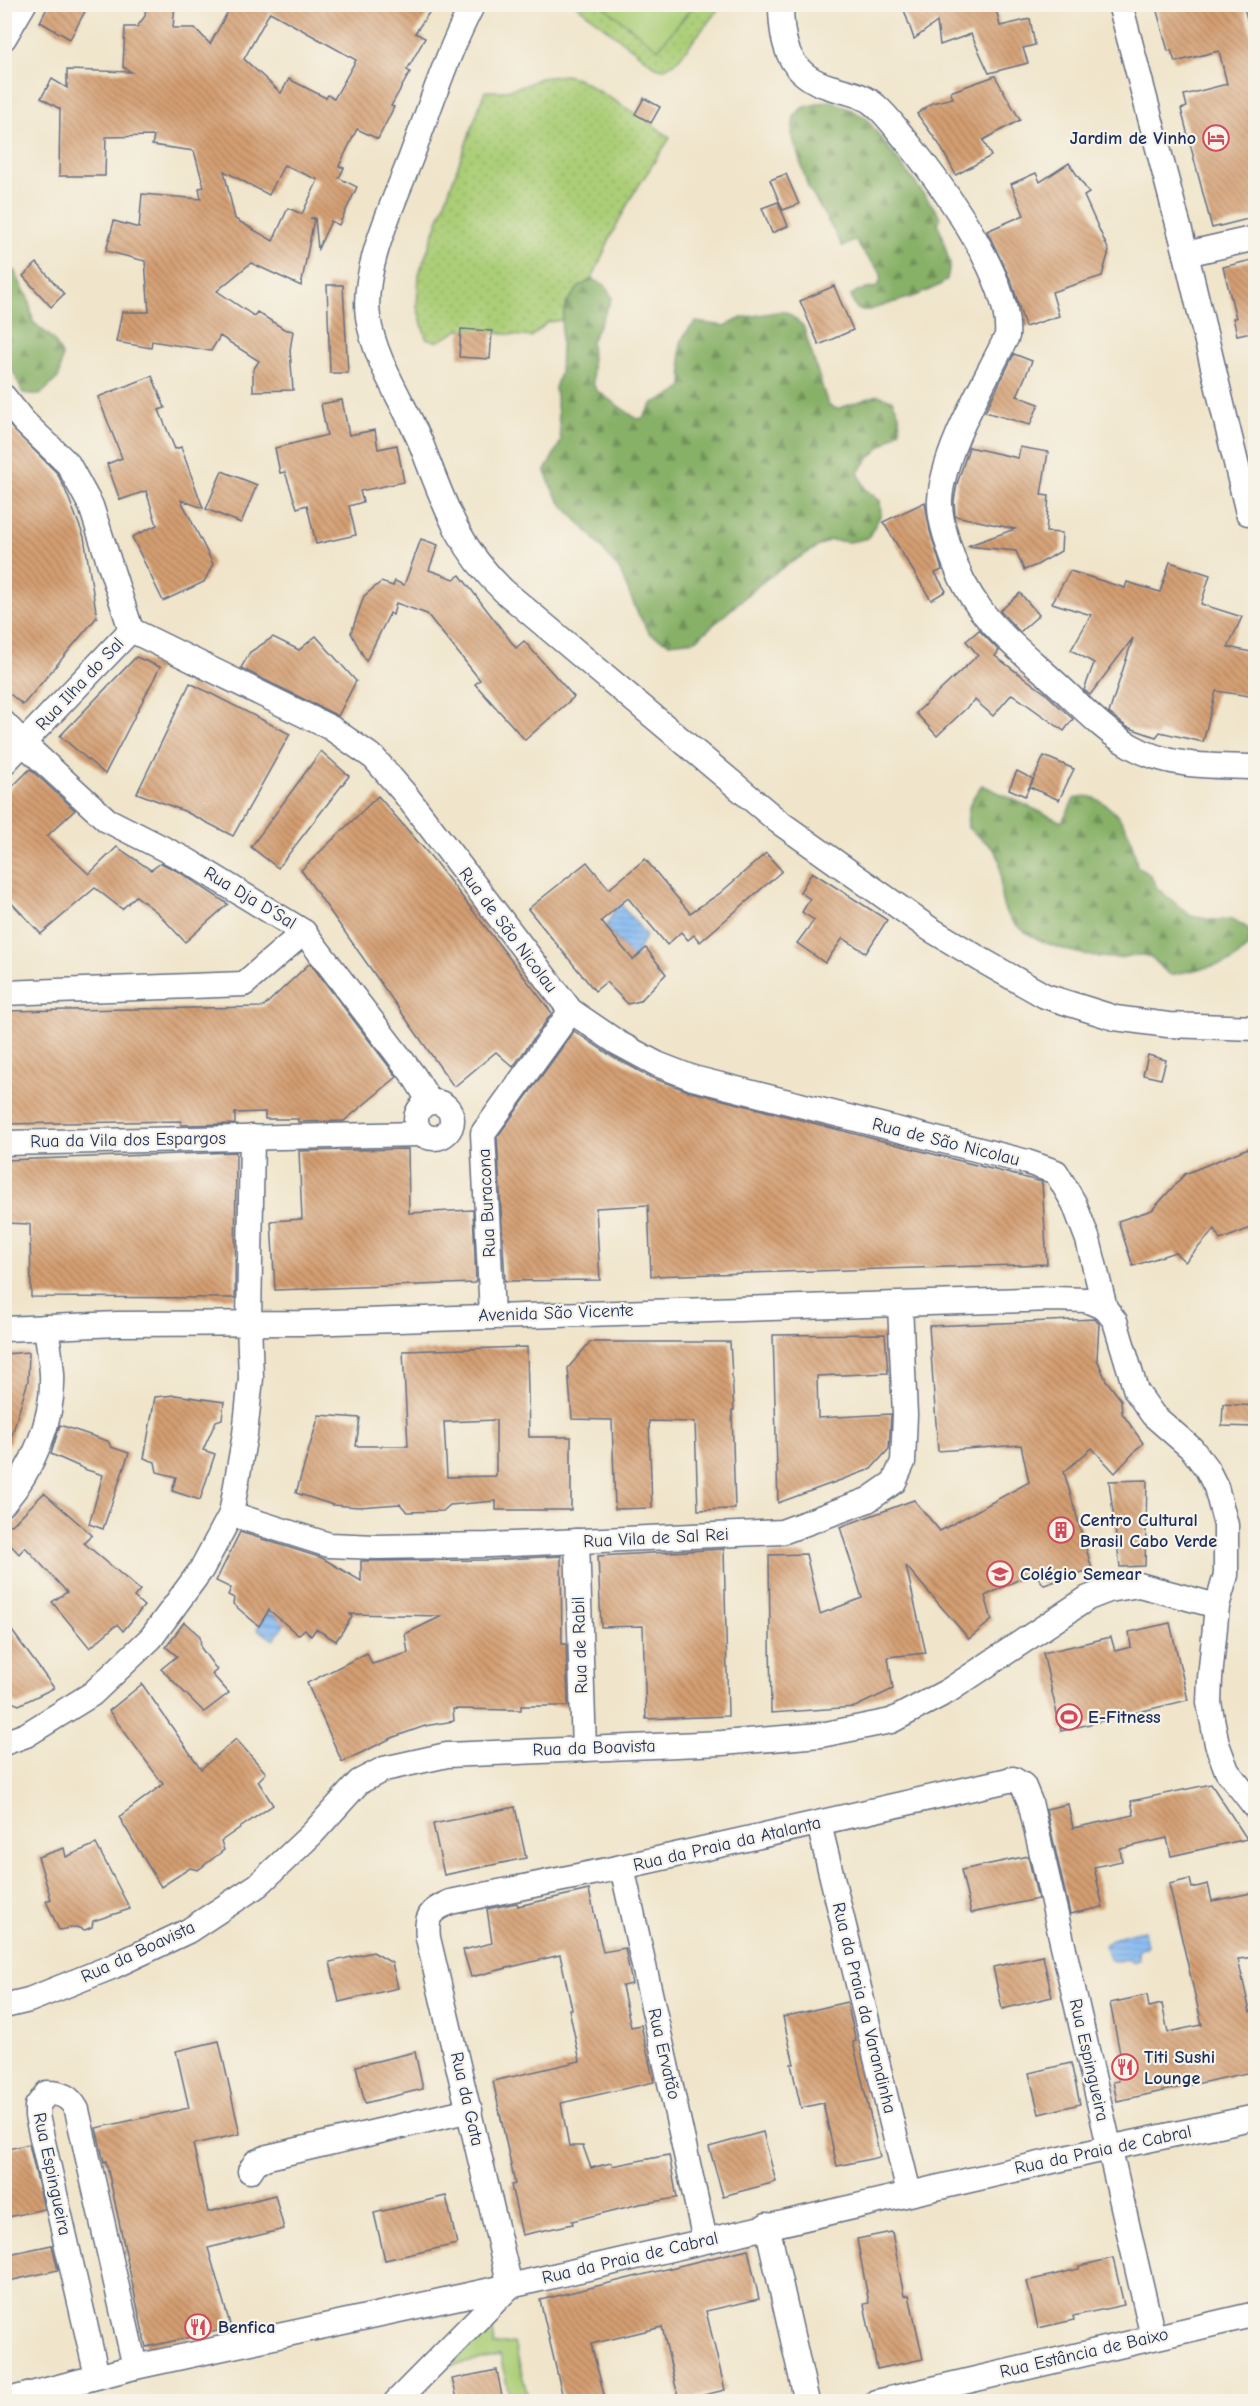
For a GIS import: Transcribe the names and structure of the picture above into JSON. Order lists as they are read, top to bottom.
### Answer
{
  "streets": {
    "street": [
      "Rua Ilha do Sal",
      "Rua Dja D´Sal",
      "Rua de São Nicolau",
      "Rua da Vila dos Espargos",
      "Rua Buracona",
      "Avenida São Vicente",
      "Rua Vila de Sal Rei",
      "Rua de Rabil",
      "Rua da Boavista",
      "Rua da Praia da Atalanta",
      "Rua da Praia da Varandinha",
      "Rua Ervatão",
      "Rua Espingueira",
      "Rua da Gata",
      "Rua da Praia de Cabral",
      "Rua Estância de Baixo"
    ]
  },
  "crossings": [
    ["Rua Ilha do Sal", "Rua Dja D´Sal"],
    ["Rua Ilha do Sal", "Rua de São Nicolau"],
    ["Rua Dja D´Sal", "Rua da Vila dos Espargos"],
    ["Rua de São Nicolau", "Rua Buracona"],
    ["Rua de São Nicolau", "Avenida São Vicente"],
    ["Rua de São Nicolau", "Rua da Boavista"],
    ["Rua Buracona", "Avenida São Vicente"],
    ["Avenida São Vicente", "Rua Vila de Sal Rei"],
    ["Rua Vila de Sal Rei", "Rua de Rabil"],
    ["Rua de Rabil", "Rua da Boavista"],
    ["Rua da Praia da Atalanta", "Rua da Praia da Varandinha"],
    ["Rua da Praia da Atalanta", "Rua Ervatão"],
    ["Rua da Praia da Atalanta", "Rua Espingueira"],
    ["Rua da Praia da Atalanta", "Rua da Gata"],
    ["Rua da Praia da Varandinha", "Rua da Praia de Cabral"],
    ["Rua Ervatão", "Rua da Praia de Cabral"],
    ["Rua Espingueira", "Rua da Praia de Cabral"],
    ["Rua Espingueira", "Rua Estância de Baixo"],
    ["Rua da Gata", "Rua da Praia de Cabral"]
  ],
  "places": {
    "hotel": ["Jardim de Vinho"],
    "building": ["Centro Cultural Brasil Cabo Verde"],
    "school or university": ["Colégio Semear"],
    "sports": ["E-Fitness"],
    "restaurant": ["Titi Sushi Lounge", "Benfica"]
  }
}
